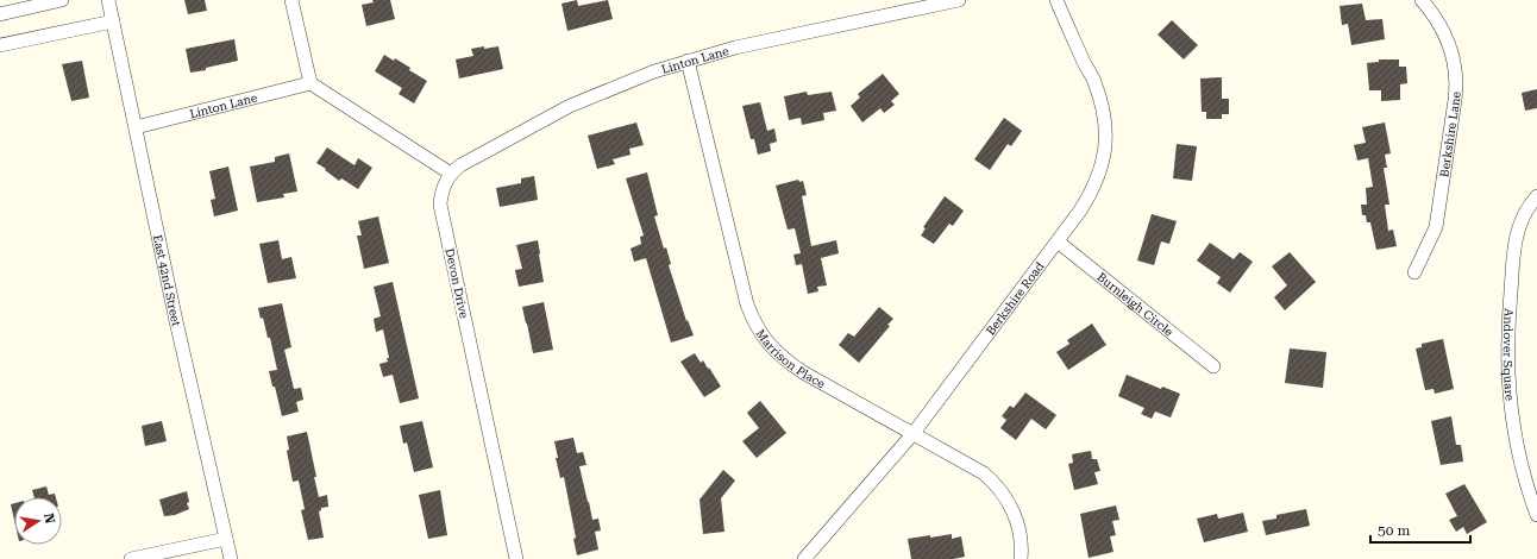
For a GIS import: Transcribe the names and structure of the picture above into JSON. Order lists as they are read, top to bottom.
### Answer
{
  "streets": {
    "street": [
      "Linton Lane",
      "Berkshire Lane",
      "East 42nd Street",
      "Devon Drive",
      "Berkshire Road",
      "Burnleigh Circle",
      "Andover Square",
      "Marrison Place"
    ]
  },
  "crossings": [
    ["Linton Lane", "East 42nd Street"],
    ["Linton Lane", "Devon Drive"],
    ["Linton Lane", "Marrison Place"],
    ["Berkshire Road", "Burnleigh Circle"],
    ["Berkshire Road", "Marrison Place"]
  ],
  "scale_bar": "50 m",
  "north": "right"
}
